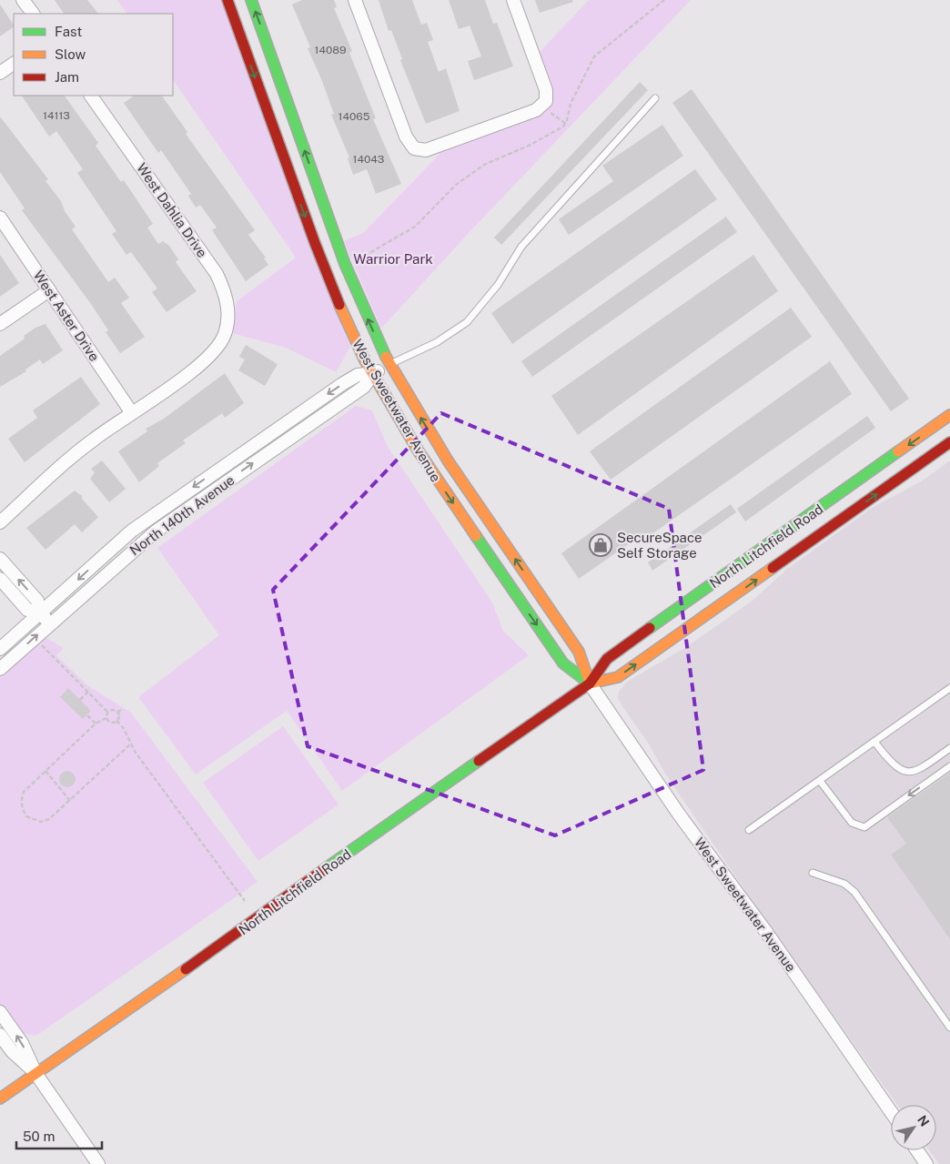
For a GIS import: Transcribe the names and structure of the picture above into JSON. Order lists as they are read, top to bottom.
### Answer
{
  "streets": {
    "main road": ["West Sweetwater Avenue", "North Litchfield Road"],
    "street": ["West Dahlia Drive", "West Aster Drive", "North 140th Avenue"]
  },
  "crossings": [
    ["West Dahlia Drive", "West Aster Drive"],
    ["West Sweetwater Avenue", "North 140th Avenue"],
    ["West Sweetwater Avenue", "North Litchfield Road"]
  ],
  "parks": ["Warrior Park"],
  "places": {
    "shop": ["SecureSpace Self Storage"]
  },
  "house_numbers": [
    "14089",
    "14113",
    "14065",
    "14043"
  ],
  "legend": ["Fast", "Slow", "Jam"],
  "scale_bar": "50 m",
  "north": "top right"
}
